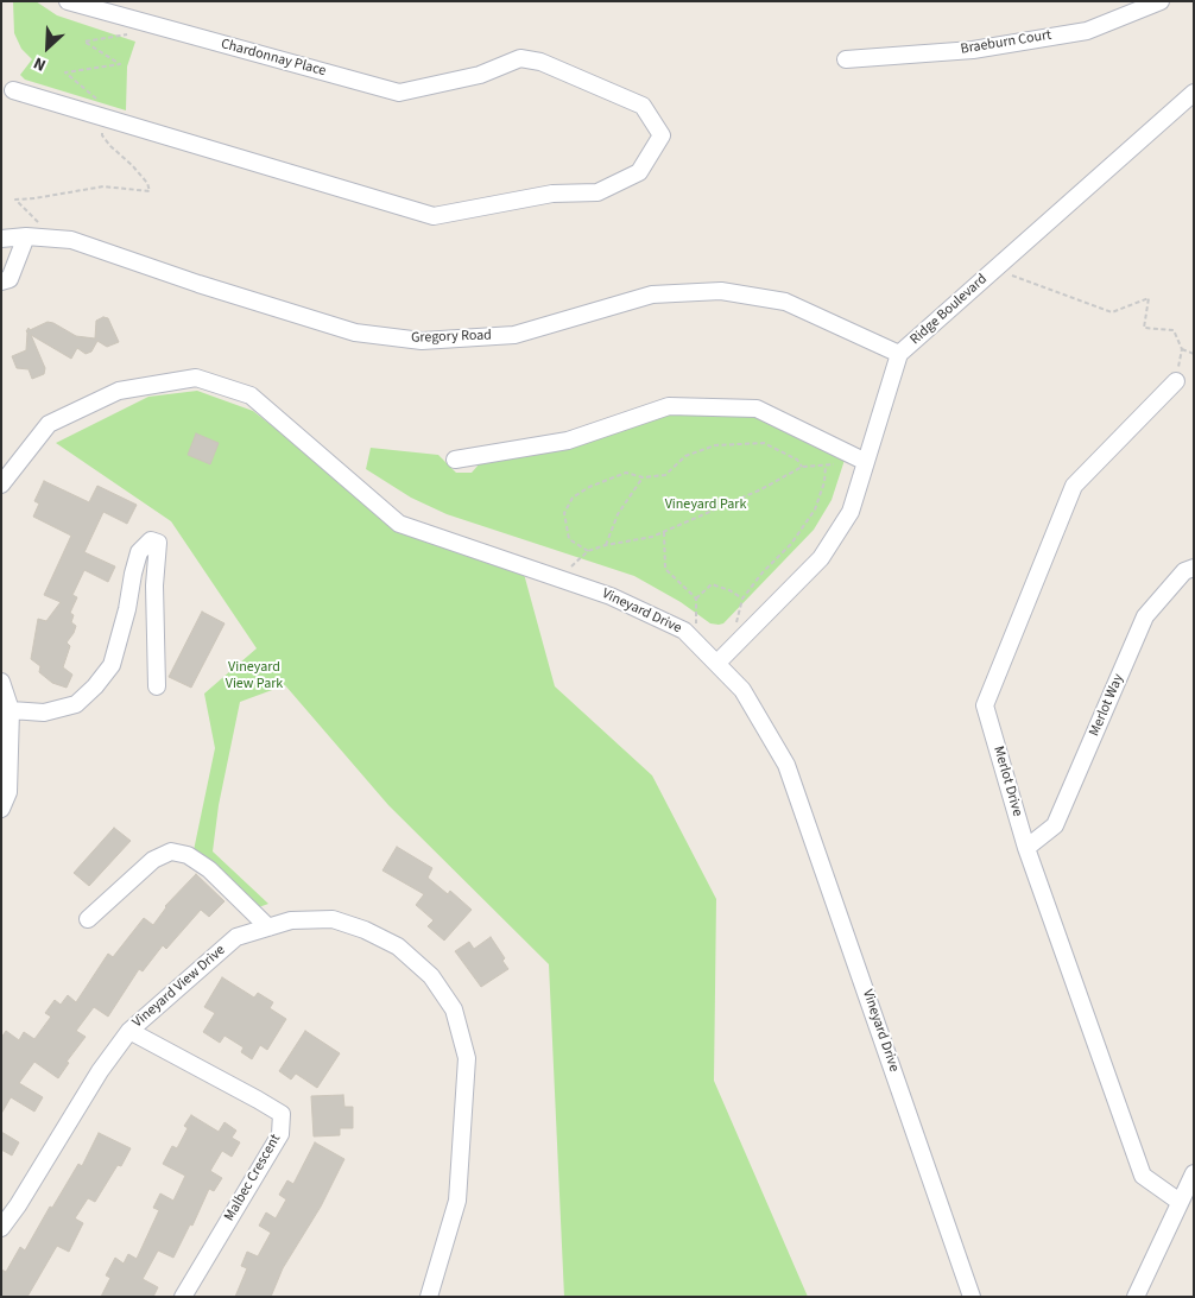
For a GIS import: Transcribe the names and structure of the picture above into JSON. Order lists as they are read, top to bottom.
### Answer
{
  "streets": {
    "street": [
      "Braeburn Court",
      "Chardonnay Place",
      "Ridge Boulevard",
      "Gregory Road",
      "Vineyard Drive",
      "Merlot Way",
      "Merlot Drive",
      "Vineyard View Drive",
      "Malbec Crescent"
    ]
  },
  "crossings": [
    ["Ridge Boulevard", "Gregory Road"],
    ["Ridge Boulevard", "Vineyard Drive"],
    ["Merlot Way", "Merlot Drive"],
    ["Vineyard View Drive", "Malbec Crescent"]
  ],
  "parks": ["Vineyard Park", "Vineyard View Park"],
  "north": "bottom left"
}
